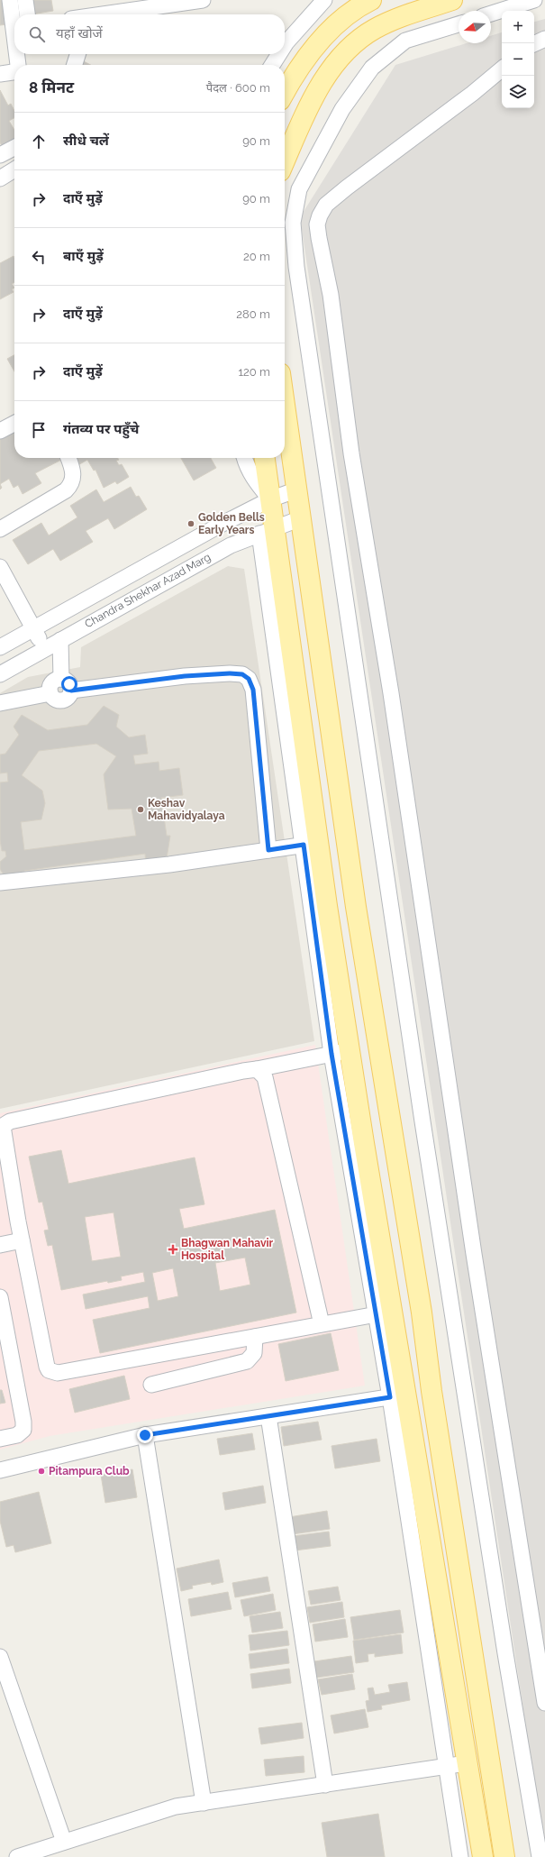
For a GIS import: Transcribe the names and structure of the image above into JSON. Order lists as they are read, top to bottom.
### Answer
{
  "streets": {
    "street": ["Chandra Shekhar Azad Marg"]
  },
  "places": {
    "other": ["Golden Bells Early Years", "Keshav Mahavidyalaya", "Pitampura Club"],
    "health": ["Bhagwan Mahavir Hospital"]
  },
  "north": "left",
  "page": {
    "map_buttons": ["+", "−"],
    "search": "यहाँ खोजें",
    "heading": ["8 मिनट", "पैदल · 600 m"],
    "list": [
      ["सीधे चलें", "90 m"],
      ["दाएँ मुड़ें", "90 m"],
      ["बाएँ मुड़ें", "20 m"],
      ["दाएँ मुड़ें", "280 m"],
      ["दाएँ मुड़ें", "120 m"],
      "गंतव्य पर पहुँचे"
    ]
  }
}
